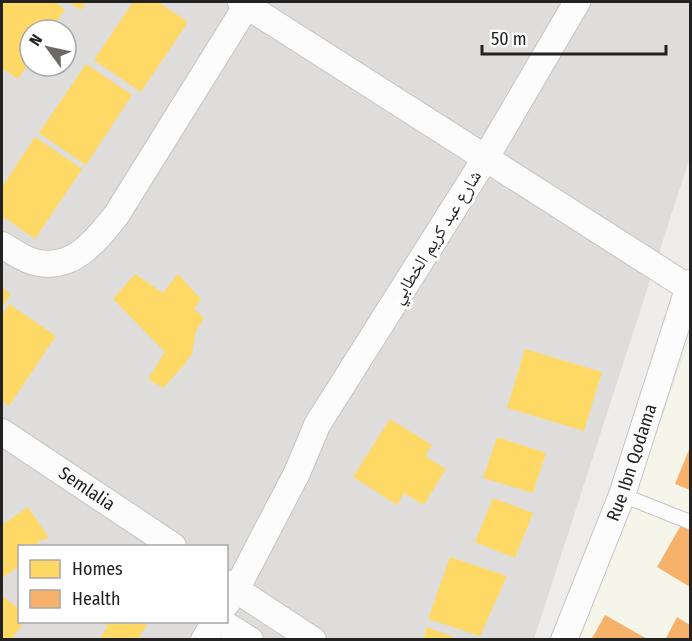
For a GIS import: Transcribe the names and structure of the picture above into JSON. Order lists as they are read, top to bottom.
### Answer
{
  "streets": {
    "street": ["شارع عبد كريم الخطابي", "Rue Ibn Qodama", "Semlalia"]
  },
  "legend": ["Homes", "Health"],
  "scale_bar": "50 m",
  "north": "top left"
}
